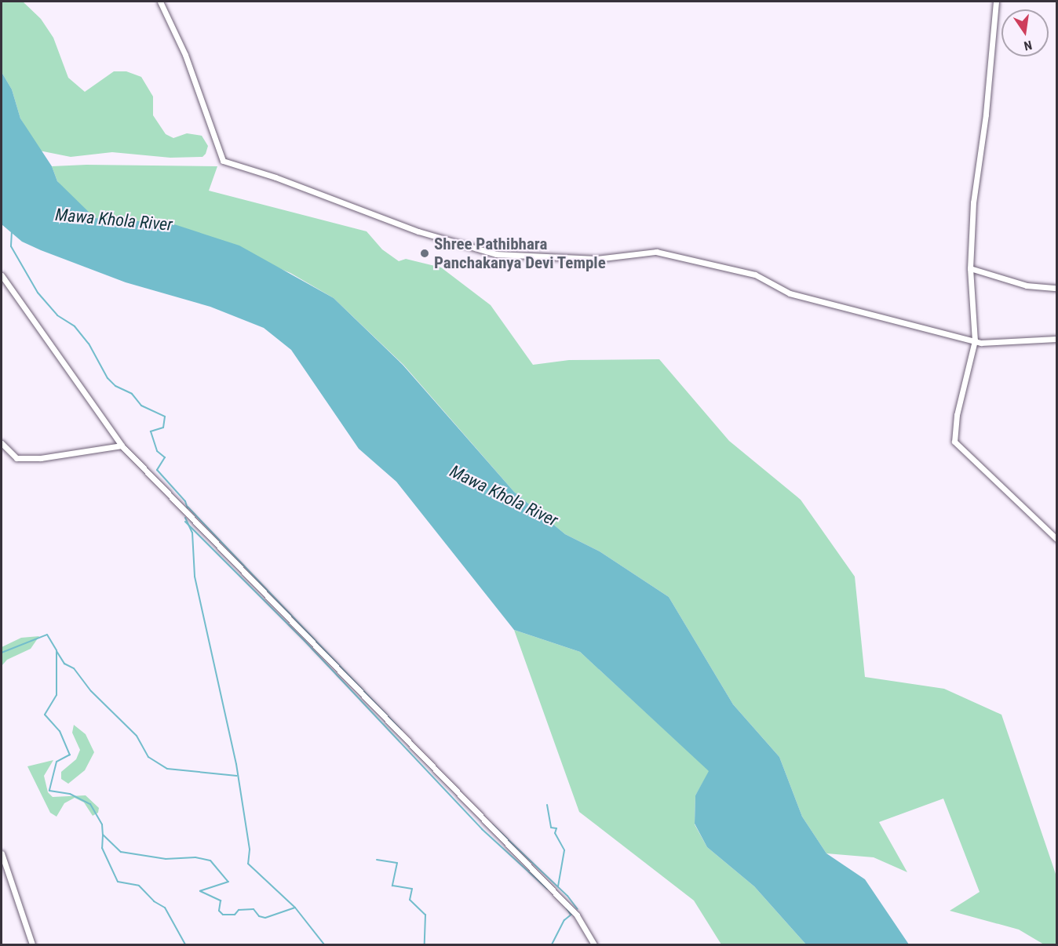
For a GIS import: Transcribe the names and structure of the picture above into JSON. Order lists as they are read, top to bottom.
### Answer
{
  "water": ["Mawa Khola River"],
  "places": ["Shree Pathibhara Panchakanya Devi Temple"],
  "north": "bottom"
}
